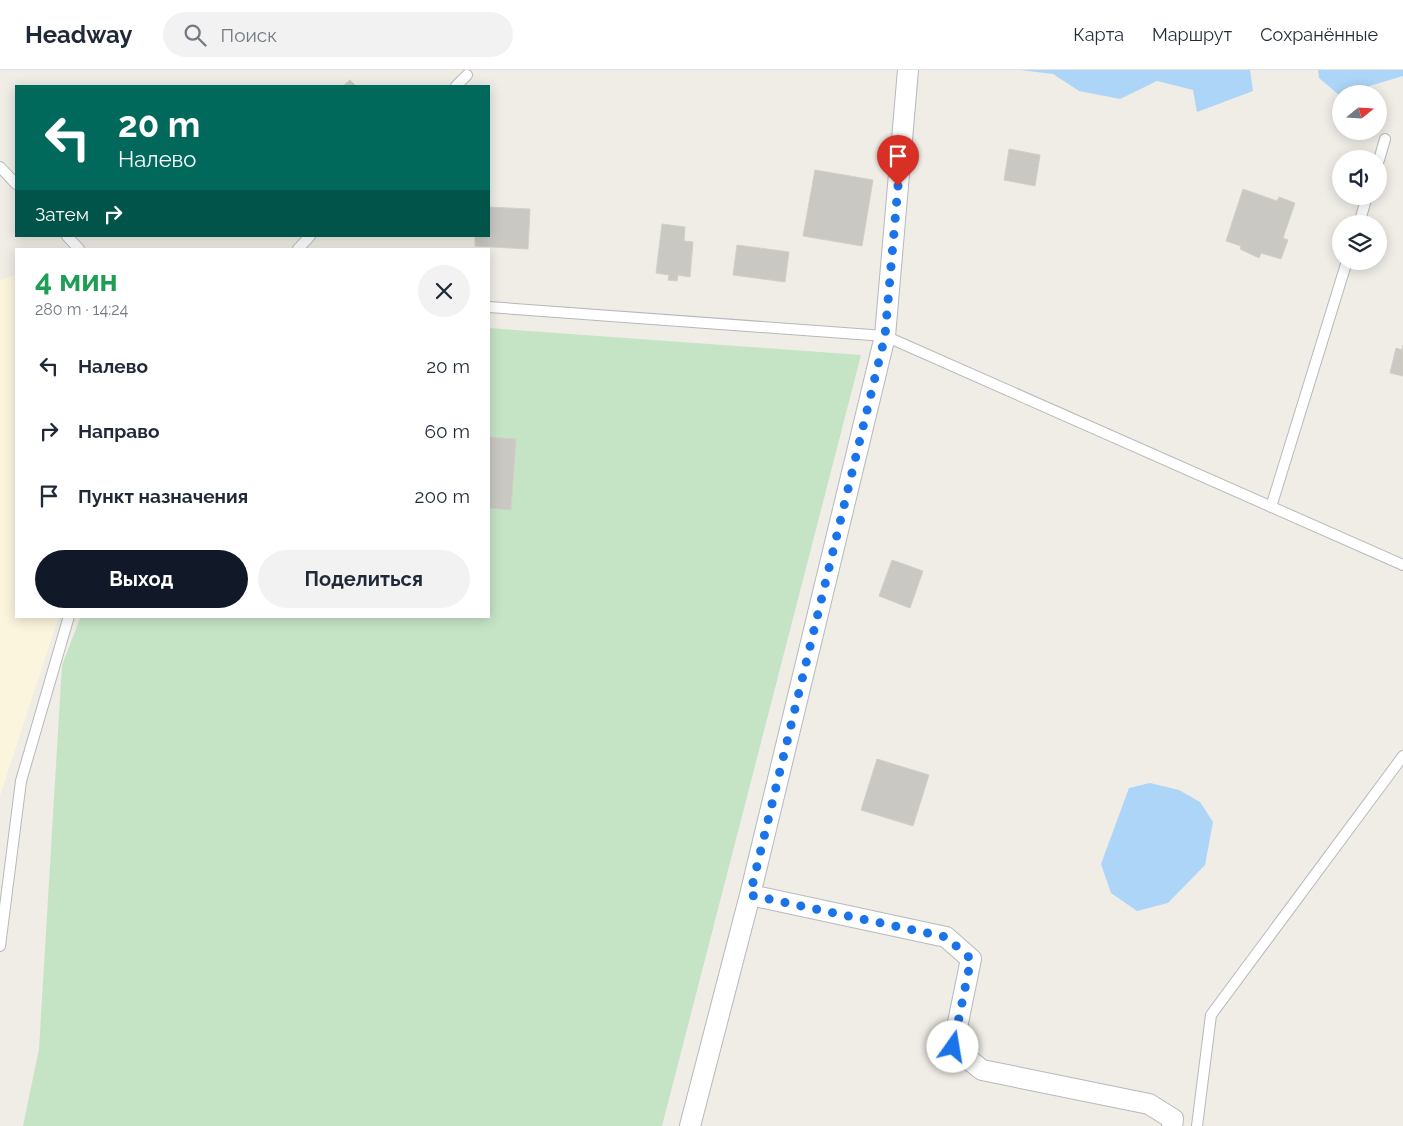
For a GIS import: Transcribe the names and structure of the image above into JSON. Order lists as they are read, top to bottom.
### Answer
{
  "north": "right",
  "page": {
    "header": "Headway",
    "search": "Поиск",
    "nav": ["Карта", "Маршрут", "Сохранённые"],
    "turn": ["20 m", "Налево"],
    "then": "Затем",
    "heading": ["4 мин", "280 m · 14:24"],
    "list": [
      {
        "name": "Налево",
        "value": "20 m"
      },
      {
        "name": "Направо",
        "value": "60 m"
      },
      {
        "name": "Пункт назначения",
        "value": "200 m"
      }
    ],
    "buttons": ["Выход", "Поделиться"]
  }
}
